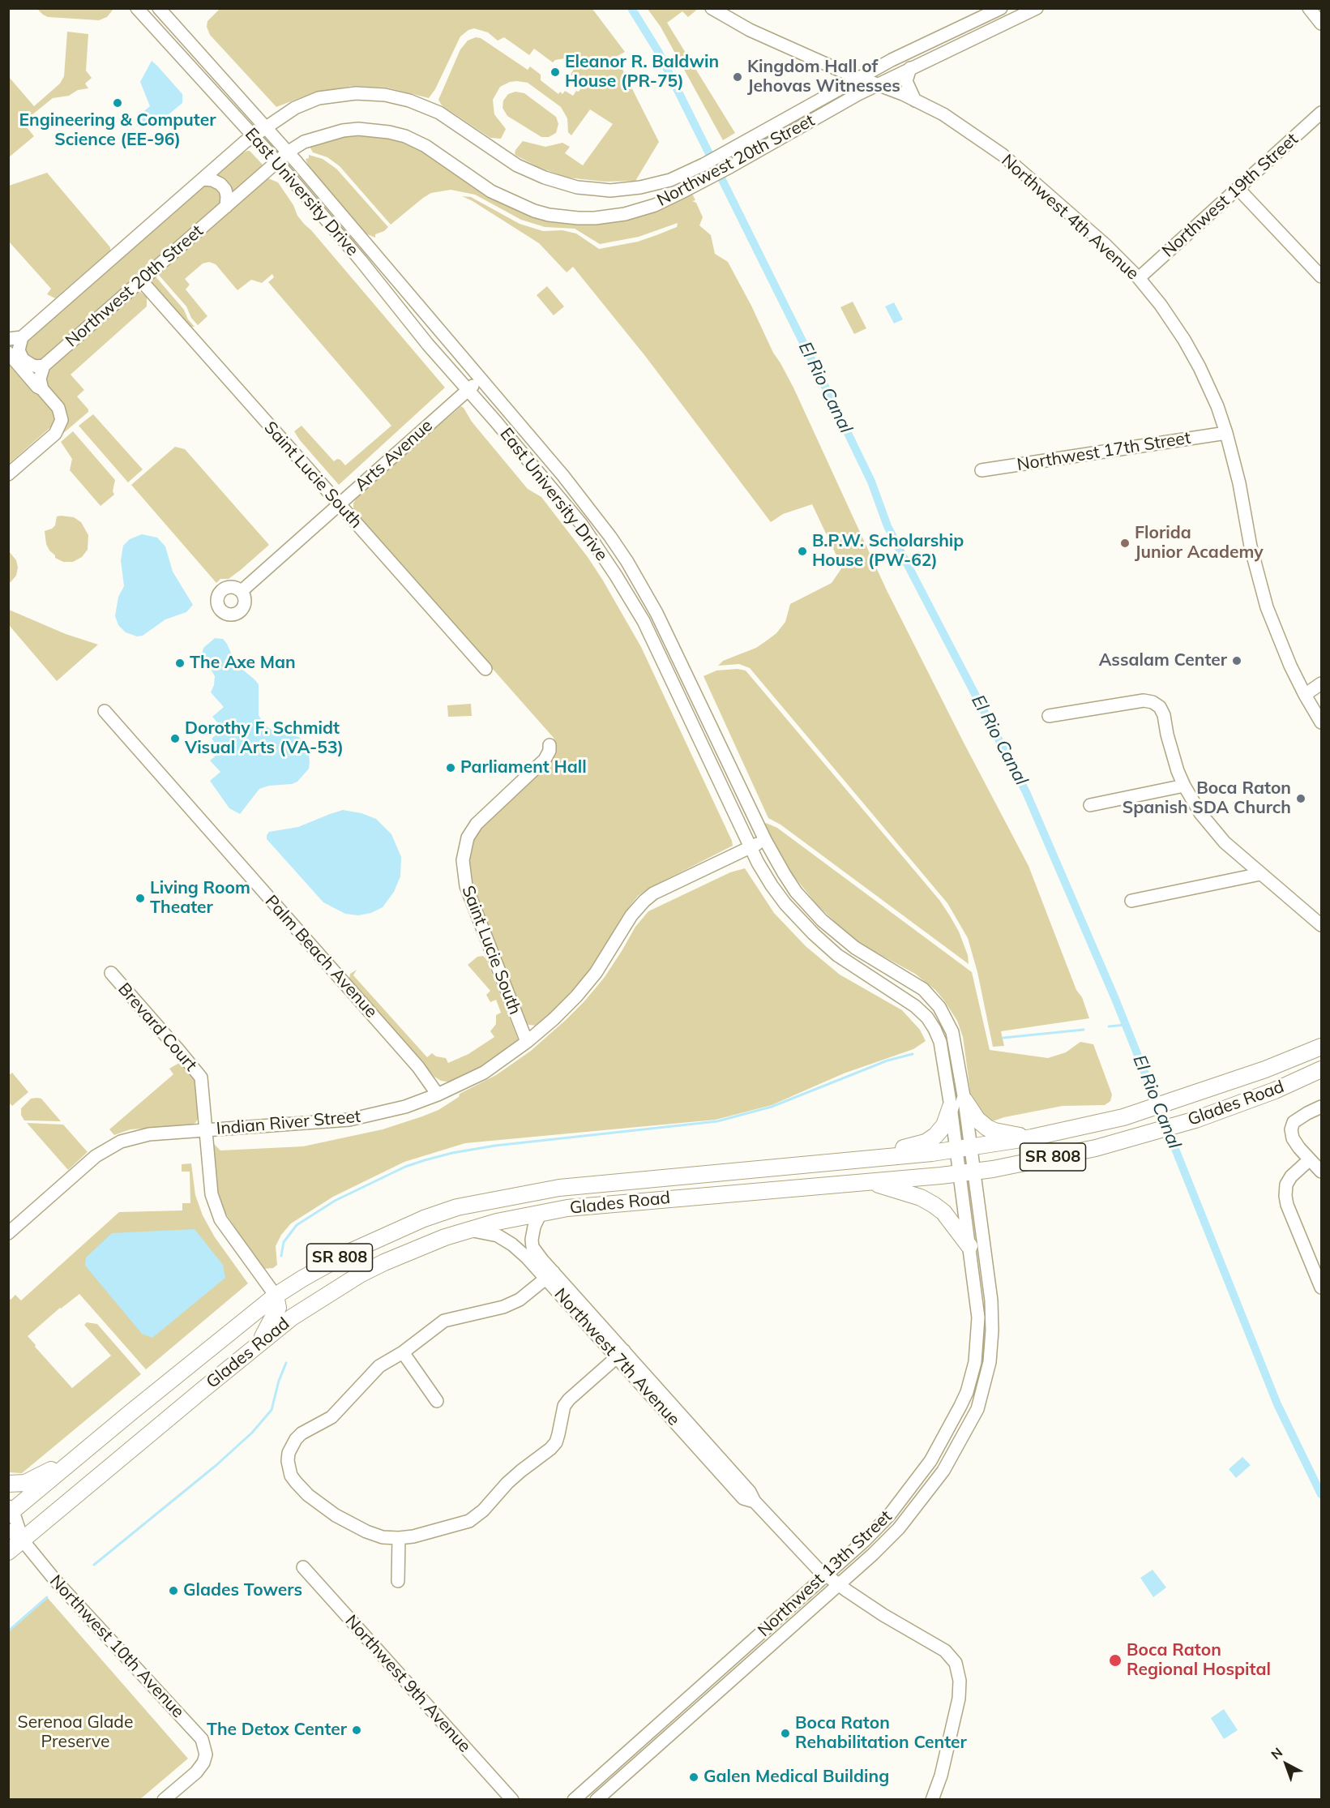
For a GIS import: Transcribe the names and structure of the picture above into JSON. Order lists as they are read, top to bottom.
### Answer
{
  "streets": {
    "main road": ["Glades Road", "SR 808"],
    "street": [
      "Northwest 20th Street",
      "East University Drive",
      "Northwest 19th Street",
      "Northwest 4th Avenue",
      "Northwest 17th Street",
      "Arts Avenue",
      "Saint Lucie South",
      "Palm Beach Avenue",
      "Brevard Court",
      "Indian River Street",
      "Northwest 7th Avenue",
      "Northwest 13th Street",
      "Northwest 10th Avenue",
      "Northwest 9th Avenue"
    ]
  },
  "crossings": [
    ["Northwest 20th Street", "East University Drive"],
    ["Northwest 20th Street", "Northwest 4th Avenue"],
    ["Northwest 20th Street", "Saint Lucie South"],
    ["East University Drive", "Arts Avenue"],
    ["East University Drive", "Glades Road"],
    ["East University Drive", "Indian River Street"],
    ["East University Drive", "Northwest 13th Street"],
    ["Northwest 19th Street", "Northwest 4th Avenue"],
    ["Northwest 4th Avenue", "Northwest 17th Street"],
    ["Arts Avenue", "Saint Lucie South"],
    ["Saint Lucie South", "Indian River Street"],
    ["Palm Beach Avenue", "Indian River Street"],
    ["Brevard Court", "Glades Road"],
    ["Brevard Court", "Indian River Street"],
    ["Glades Road", "Northwest 7th Avenue"],
    ["Glades Road", "Northwest 13th Street"],
    ["Glades Road", "Northwest 10th Avenue"],
    ["Northwest 7th Avenue", "Northwest 13th Street"]
  ],
  "water": ["El Rio Canal"],
  "parks": ["Serenoa Glade Preserve"],
  "places": [
    "Eleanor R. Baldwin House (PR-75)",
    "Kingdom Hall of Jehovas Witnesses",
    "Engineering & Computer Science (EE-96)",
    "Florida Junior Academy",
    "B.P.W. Scholarship House (PW-62)",
    "Assalam Center",
    "The Axe Man",
    "Dorothy F. Schmidt Visual Arts (VA-53)",
    "Parliament Hall",
    "Boca Raton Spanish SDA Church",
    "Living Room Theater",
    "Glades Towers",
    "Boca Raton Regional Hospital",
    "The Detox Center",
    "Boca Raton Rehabilitation Center",
    "Galen Medical Building"
  ],
  "north": "top left"
}
